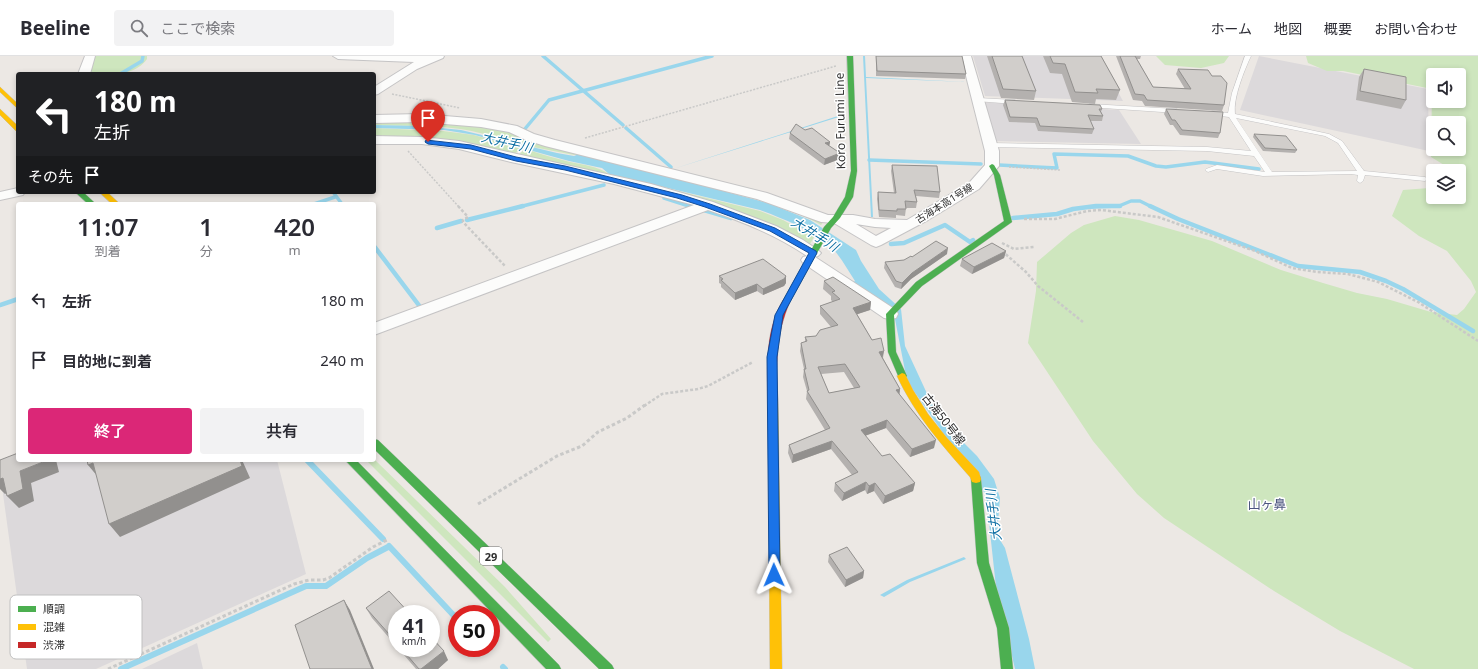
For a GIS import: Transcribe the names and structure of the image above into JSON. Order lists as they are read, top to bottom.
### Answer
{
  "streets": {
    "main road": ["Koro Furumi Line", "古海50号線", "29"],
    "street": ["古海本高1号線"]
  },
  "crossings": [
    ["Koro Furumi Line", "古海本高1号線"]
  ],
  "districts": ["山ヶ鼻"],
  "water": ["大井手川"],
  "legend": ["順調", "混雑", "渋滞"],
  "page": {
    "header": "Beeline",
    "search": "ここで検索",
    "nav": [
      "ホーム",
      "地図",
      "概要",
      "お問い合わせ"
    ],
    "turn": ["180 m", "左折"],
    "then": "その先",
    "eta": [
      "11:07",
      "到着",
      "1",
      "分",
      "420",
      "m"
    ],
    "list": [
      {
        "name": "左折",
        "value": "180 m"
      },
      {
        "name": "目的地に到着",
        "value": "240 m"
      }
    ],
    "buttons": ["終了", "共有"],
    "speed": "41 km/h",
    "limit": "50"
  }
}
